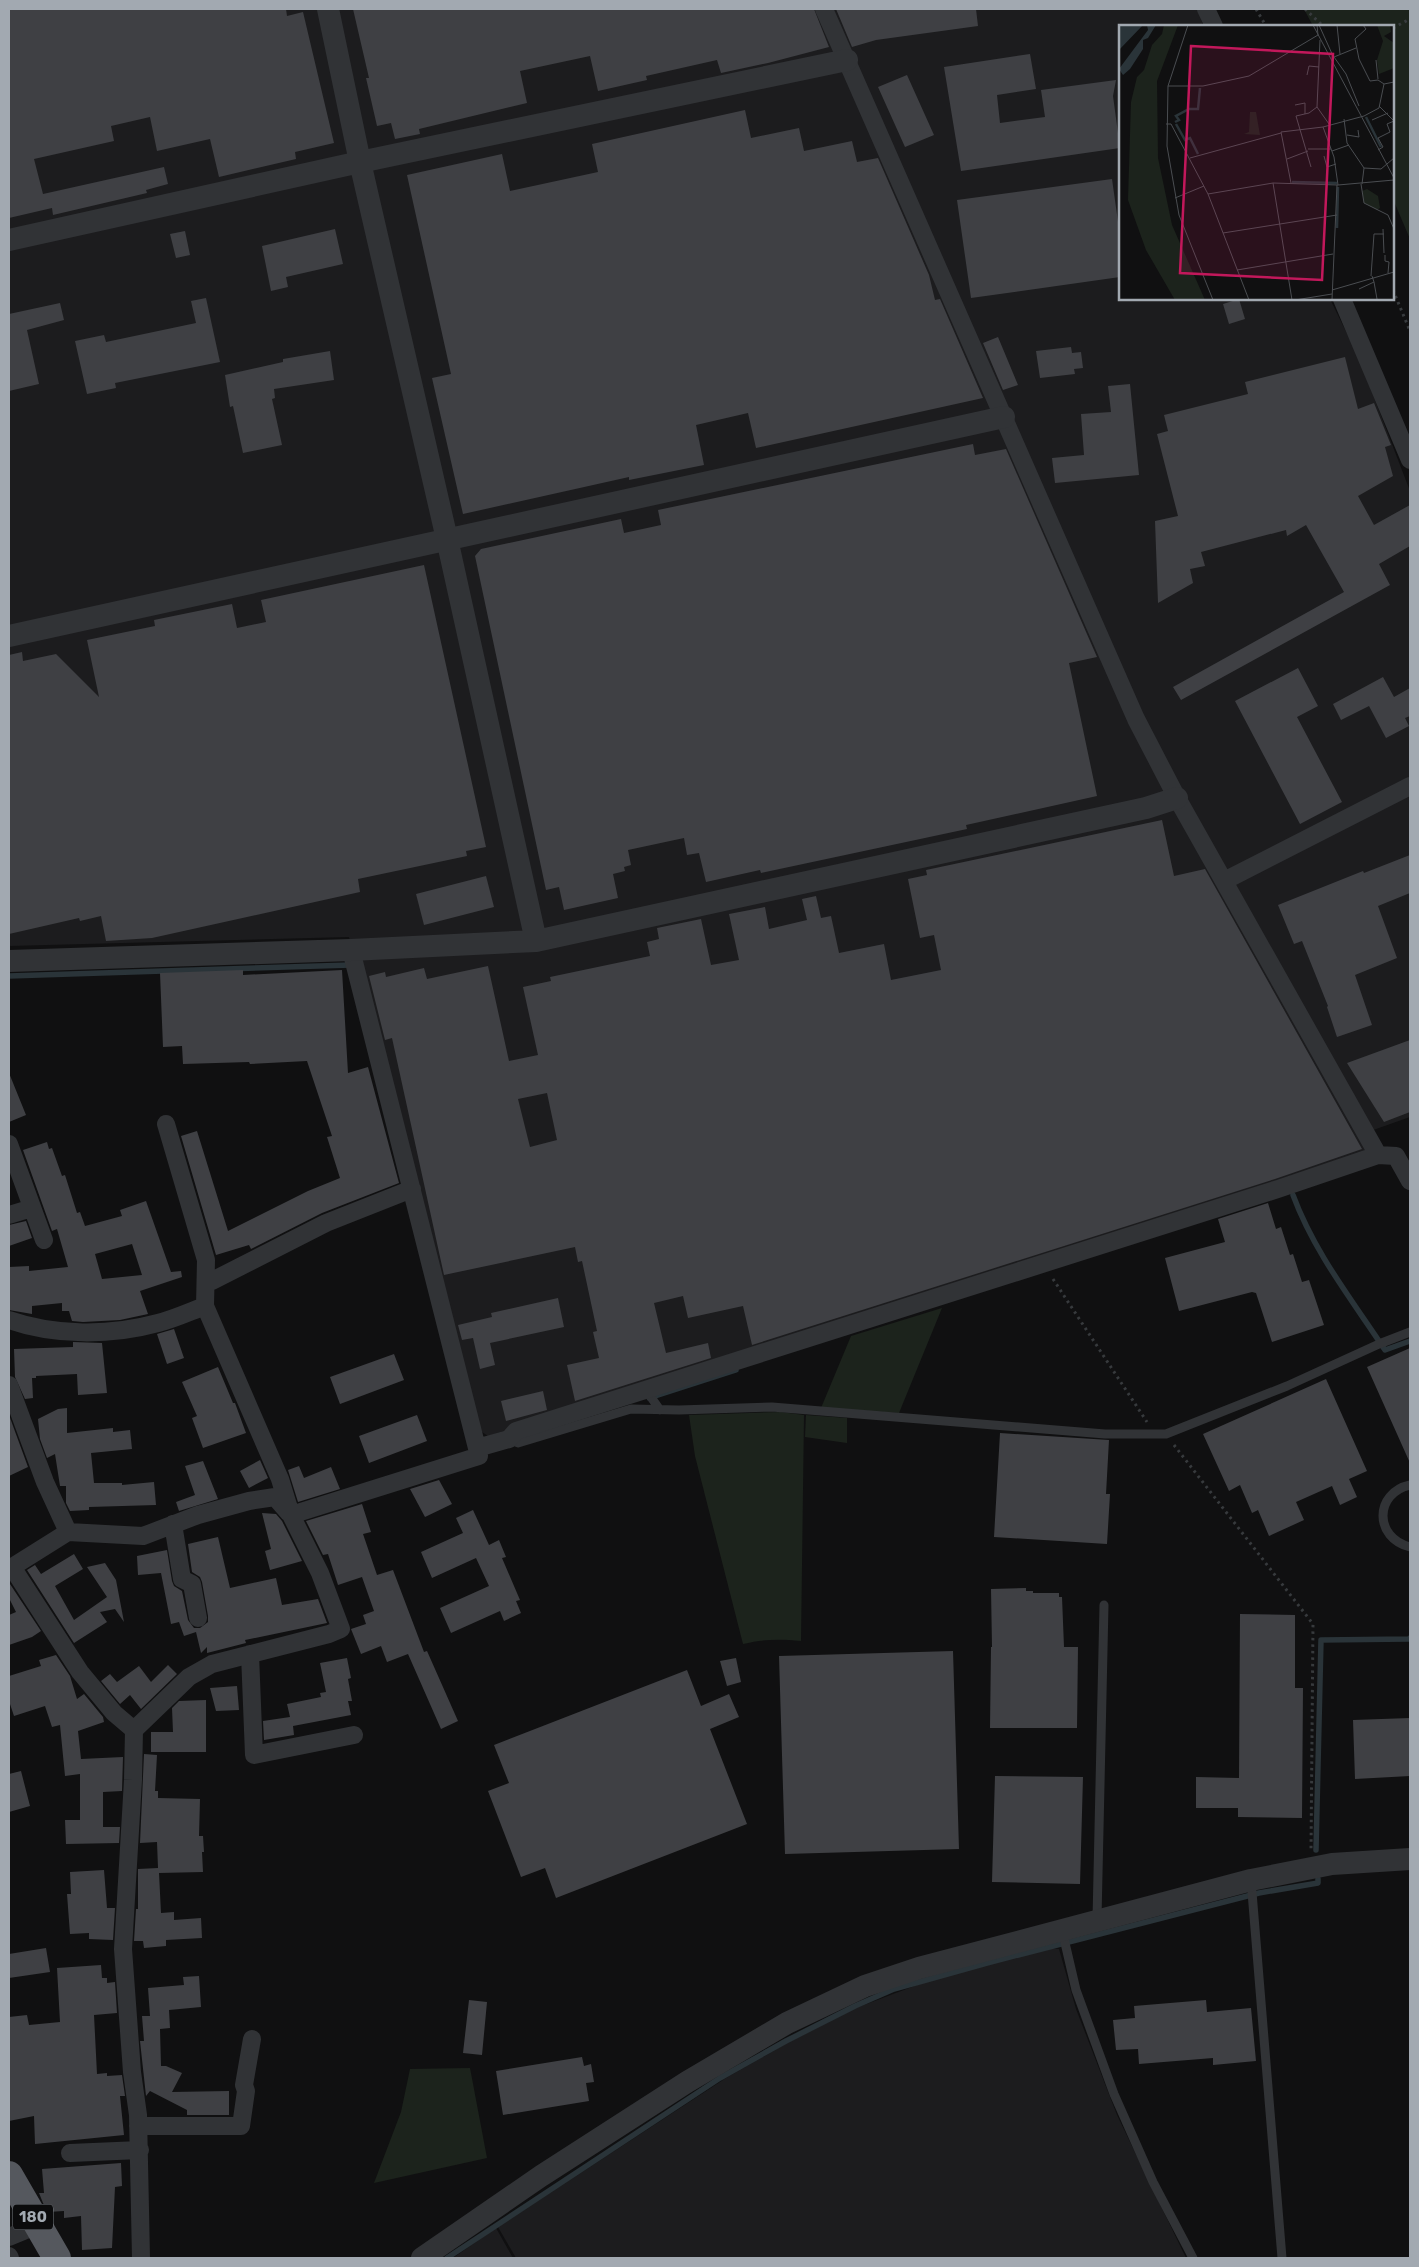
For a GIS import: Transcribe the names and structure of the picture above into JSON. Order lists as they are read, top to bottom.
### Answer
{
  "streets": {
    "highway": ["180"]
  }
}
